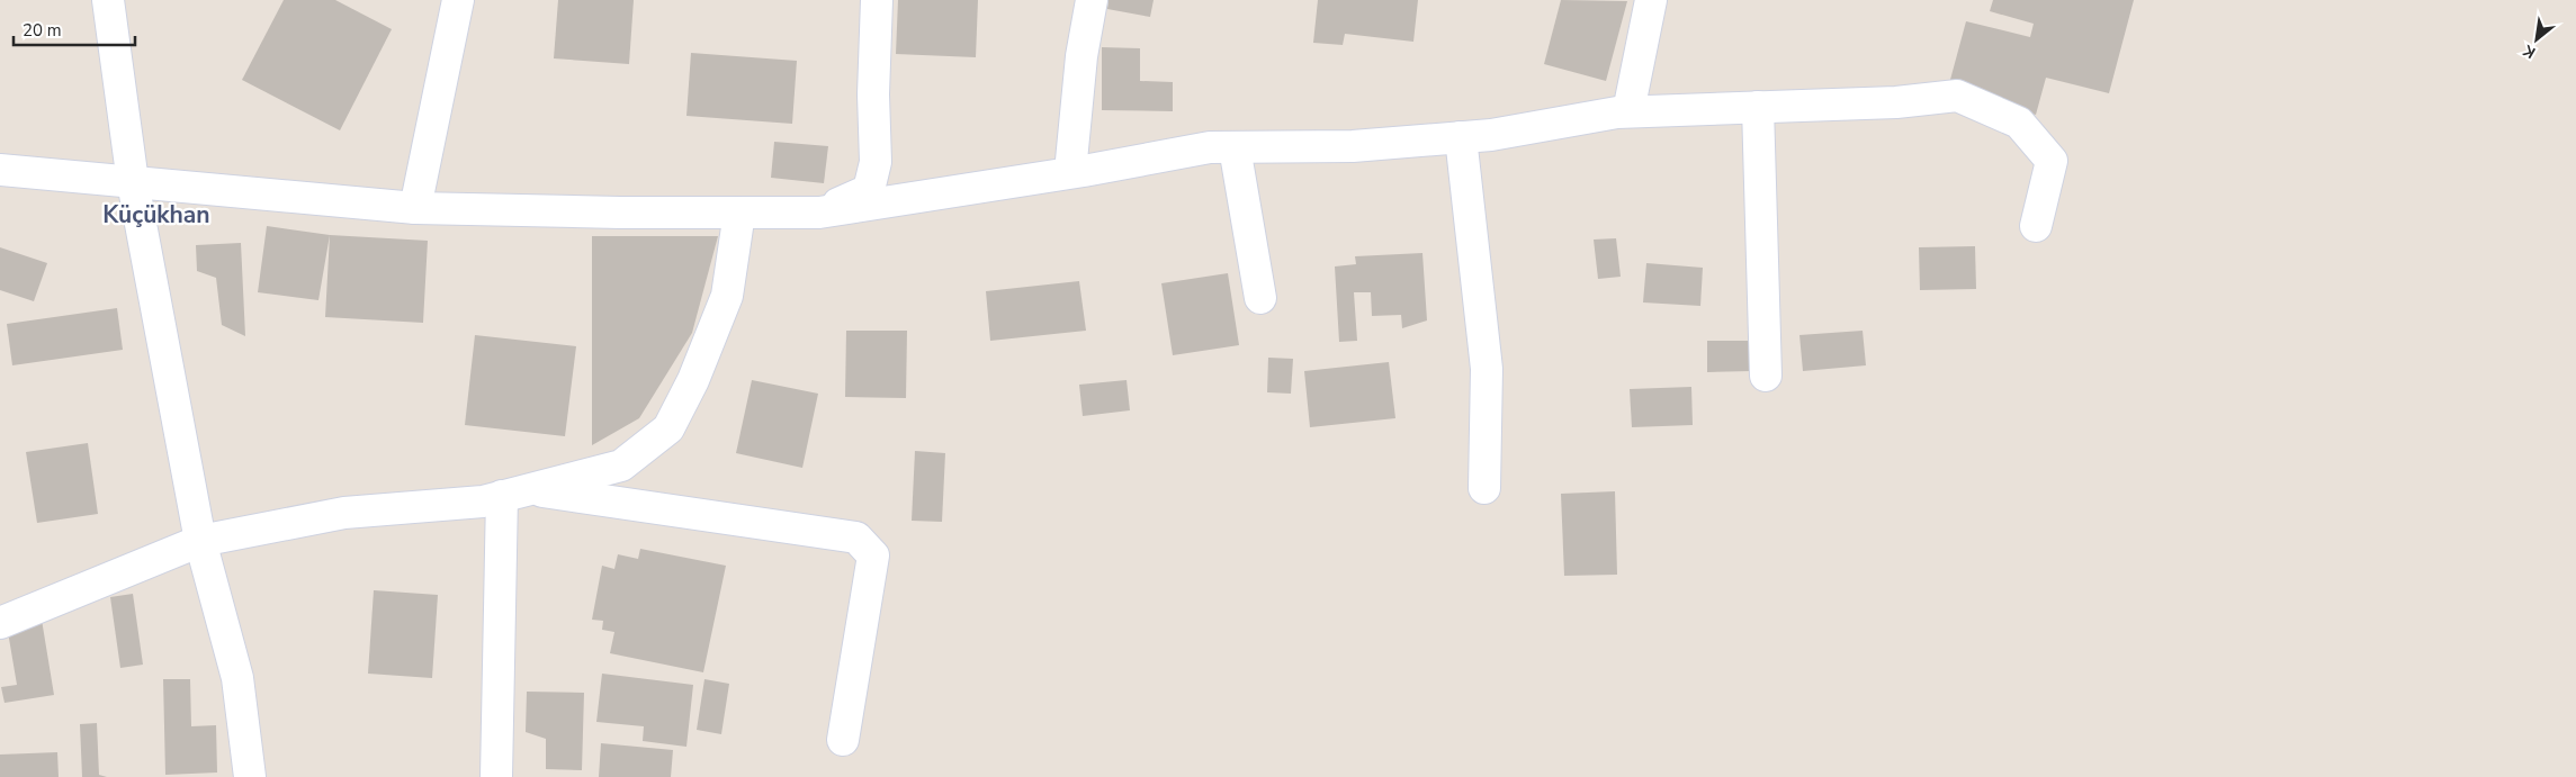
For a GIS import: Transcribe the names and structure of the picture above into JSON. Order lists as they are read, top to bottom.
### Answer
{
  "districts": ["Küçükhan"],
  "scale_bar": "20 m",
  "north": "bottom left"
}
